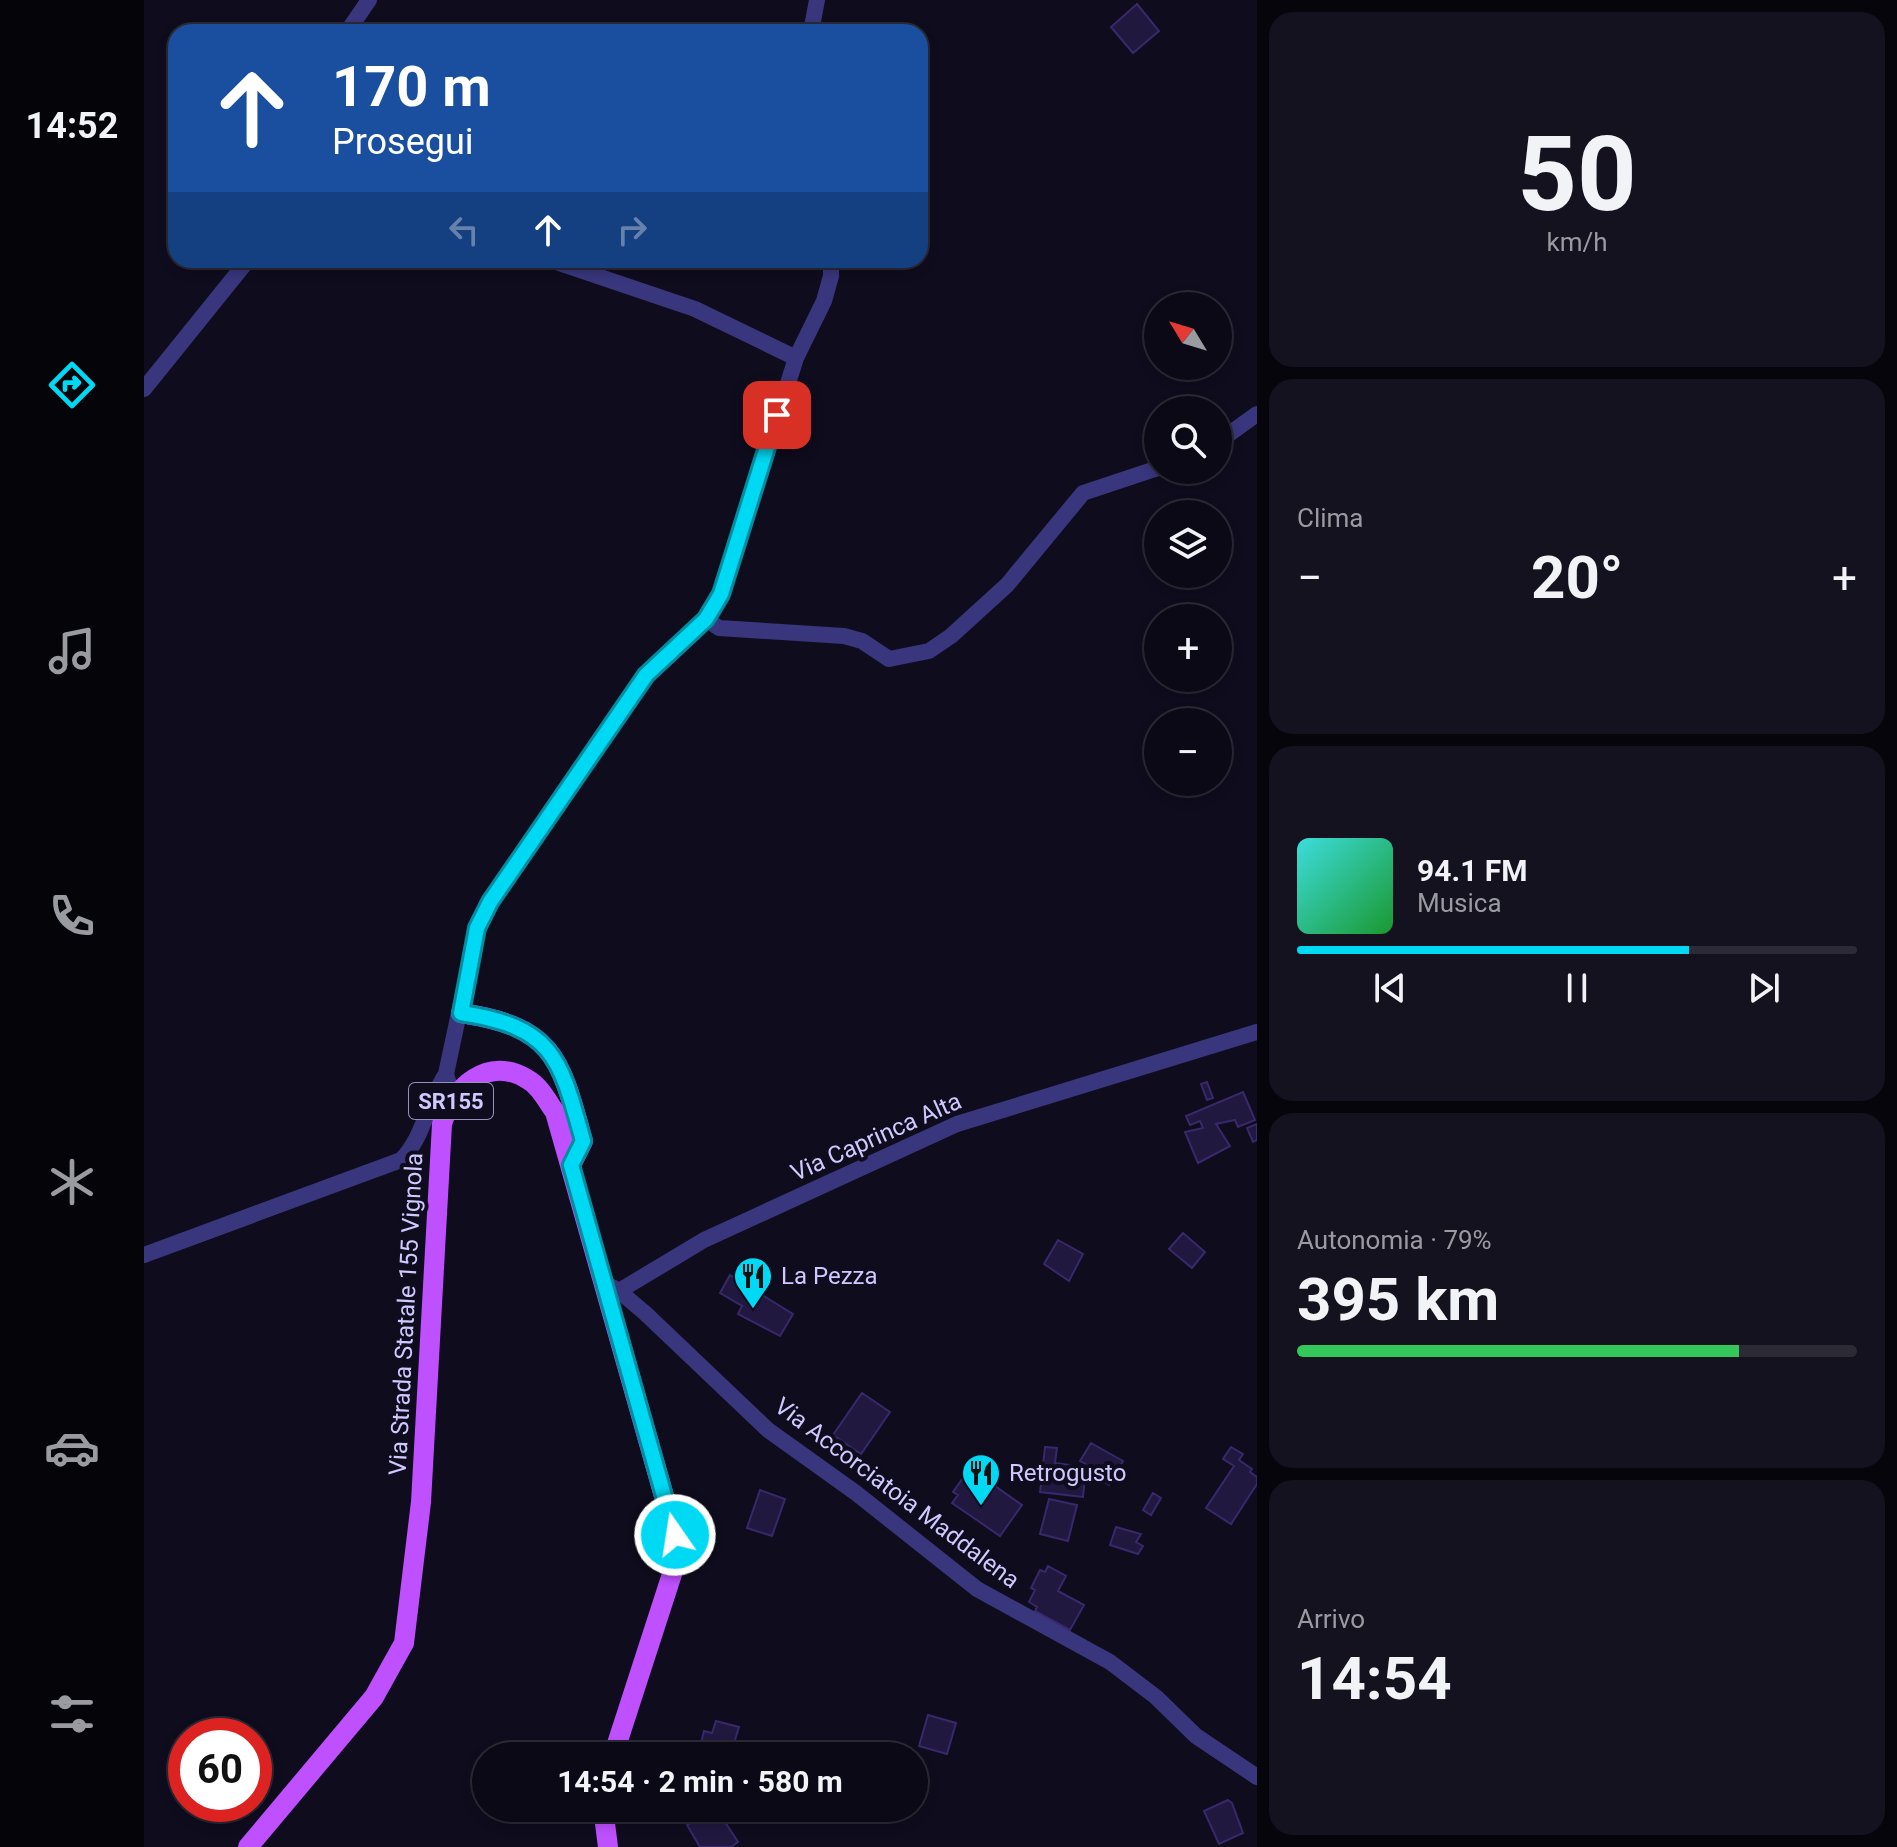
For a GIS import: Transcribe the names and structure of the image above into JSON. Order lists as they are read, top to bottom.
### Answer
{
  "streets": {
    "main road": ["SR155", "Via Strada Statale 155 Vignola"],
    "street": ["Via Caprinca Alta", "Via Accorciatoia Maddalena"]
  },
  "crossings": [
    ["SR155", "Via Caprinca Alta"],
    ["SR155", "Via Strada Statale 155 Vignola"],
    ["SR155", "Via Accorciatoia Maddalena"],
    ["Via Caprinca Alta", "Via Accorciatoia Maddalena"]
  ],
  "places": {
    "restaurant": ["La Pezza", "Retrogusto"]
  },
  "north": "top left",
  "page": {
    "tabs": "14:52",
    "tile": [
      ["50", "km/h"],
      "Clima",
      ["Autonomia · 79%", "395 km"],
      ["Arrivo", "14:54"]
    ],
    "turn": ["170 m", "Prosegui"],
    "map_buttons": ["+", "−"],
    "heat": ["−", "20°", "+"],
    "song": ["94.1 FM", "Musica"],
    "limit": "60",
    "trip": "14:54 · 2 min · 580 m"
  }
}
